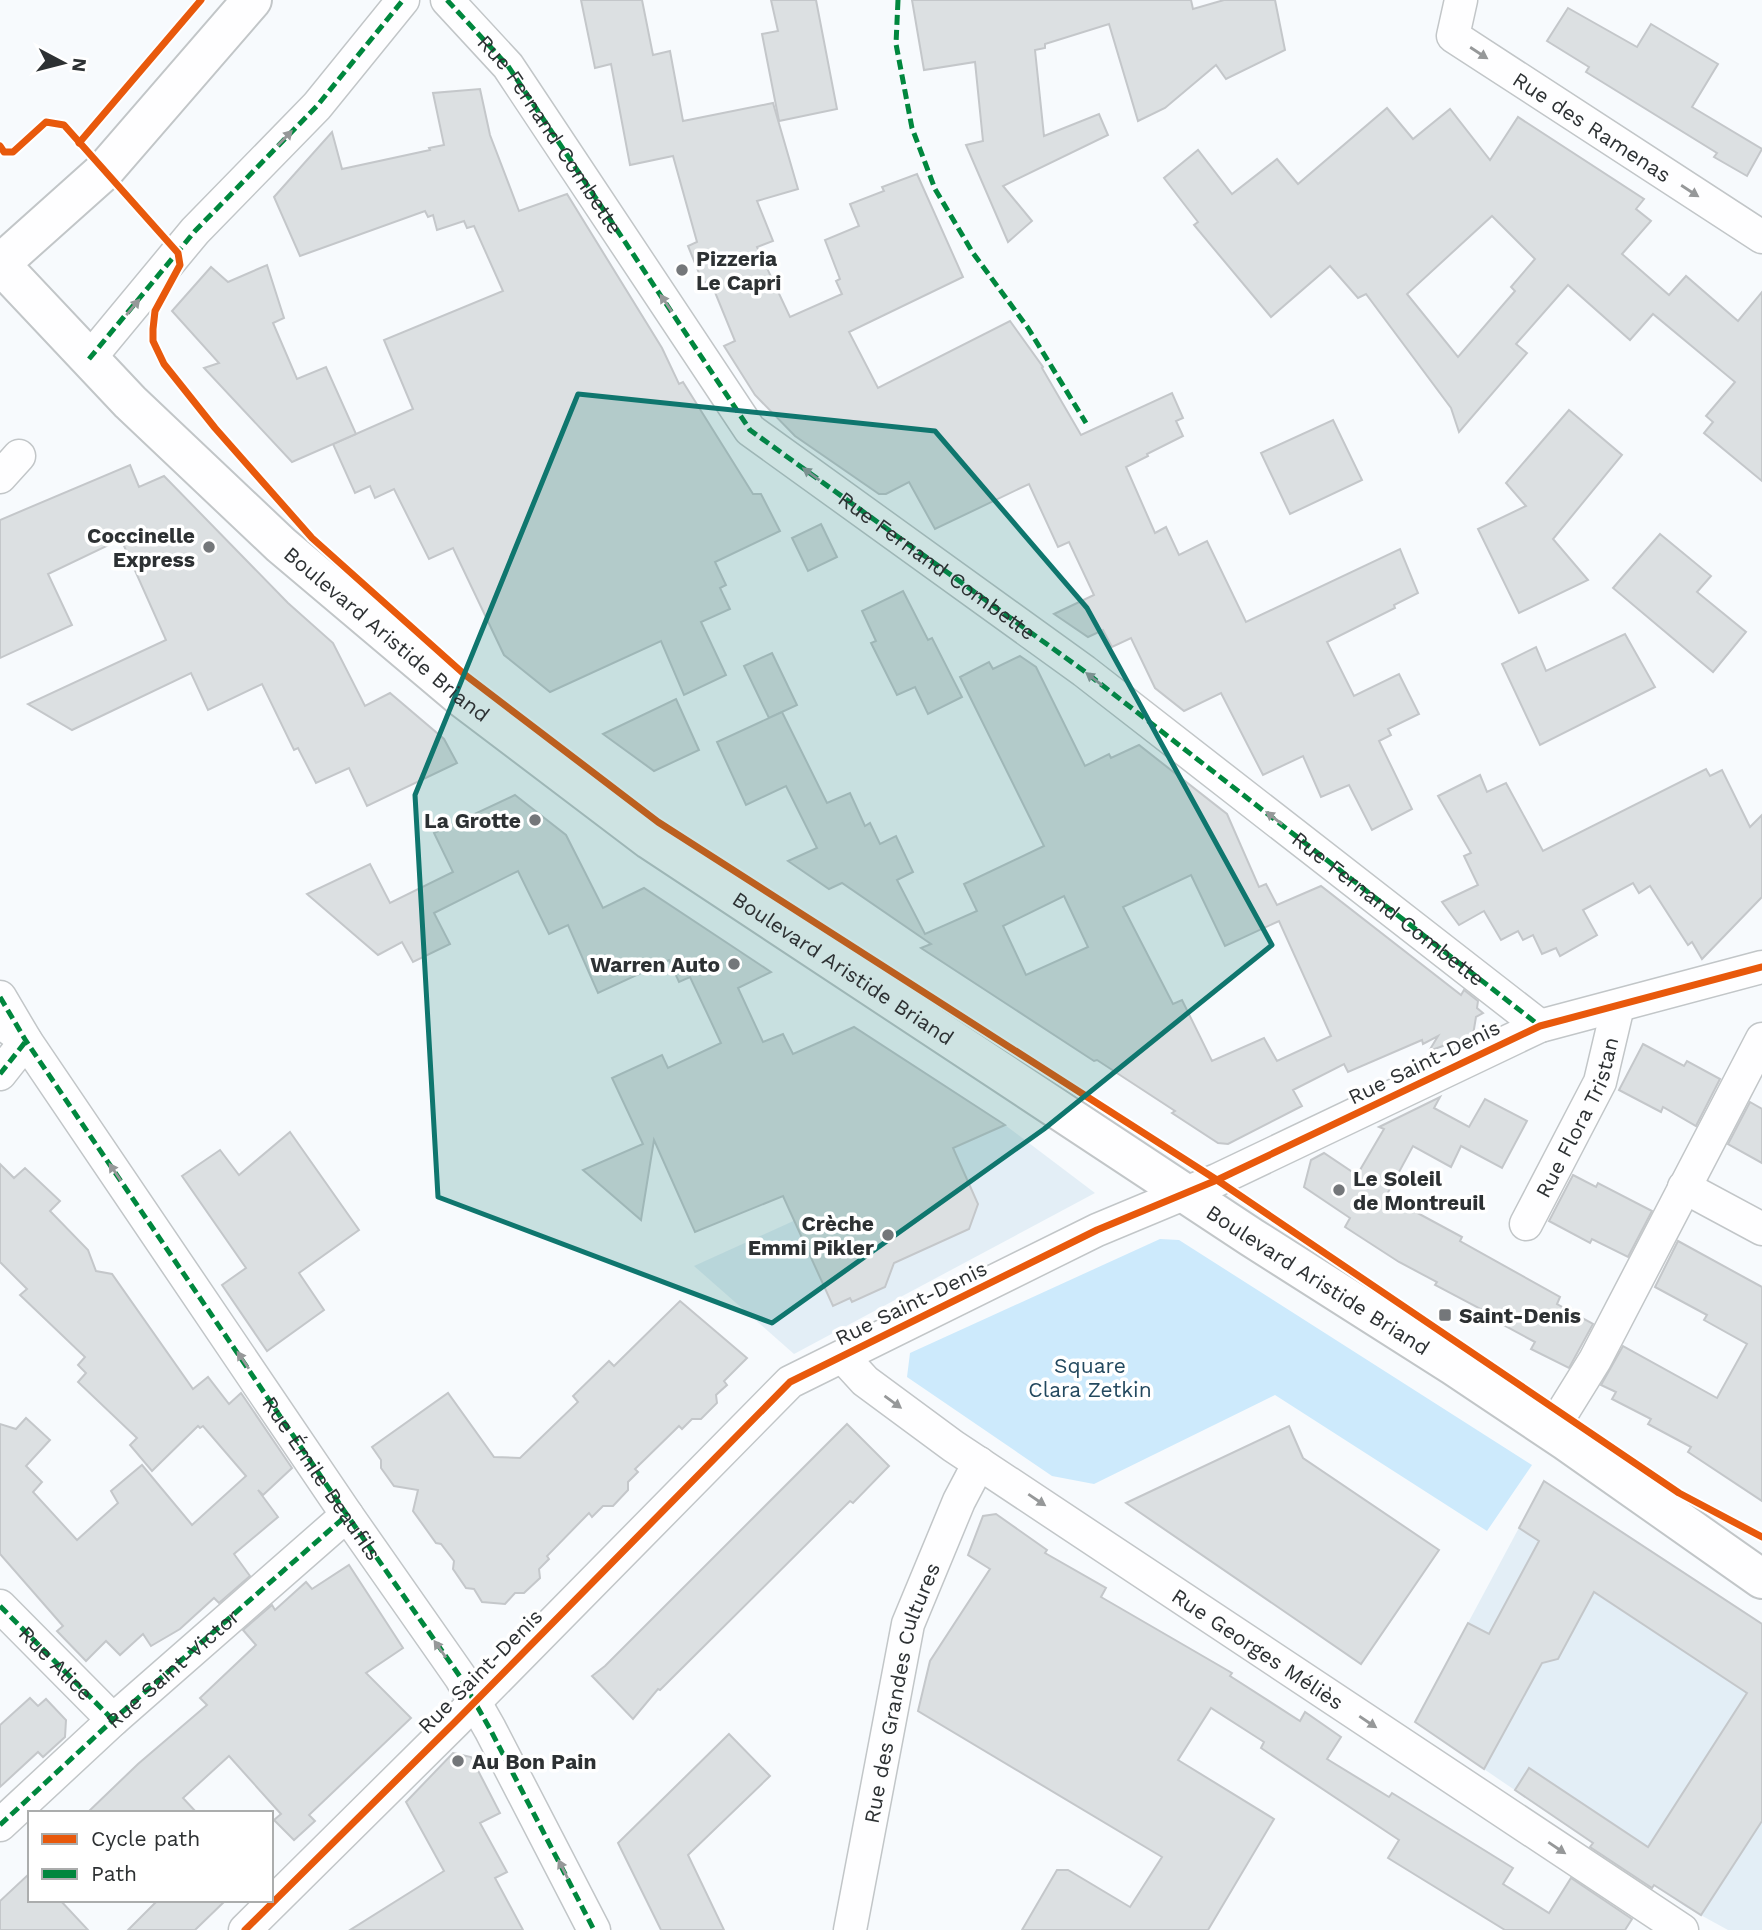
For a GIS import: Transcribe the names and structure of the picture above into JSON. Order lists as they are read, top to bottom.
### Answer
{
  "streets": {
    "main road": ["Boulevard Aristide Briand"],
    "street": [
      "Rue des Ramenas",
      "Rue Fernand Combette",
      "Rue Saint-Denis",
      "Rue Flora Tristan",
      "Rue Émile Beaufils",
      "Rue Georges Méliès",
      "Rue Alice",
      "Rue Saint-Victor",
      "Rue des Grandes Cultures"
    ]
  },
  "crossings": [
    ["Rue Fernand Combette", "Rue Saint-Denis"],
    ["Boulevard Aristide Briand", "Rue Saint-Denis"],
    ["Rue Saint-Denis", "Rue Flora Tristan"],
    ["Rue Saint-Denis", "Rue Émile Beaufils"],
    ["Rue Saint-Denis", "Rue Georges Méliès"],
    ["Rue Émile Beaufils", "Rue Saint-Victor"],
    ["Rue Georges Méliès", "Rue des Grandes Cultures"],
    ["Rue Alice", "Rue Saint-Victor"]
  ],
  "one_way": [
    "Rue des Ramenas",
    "Rue Fernand Combette",
    "Rue Émile Beaufils",
    "Rue Georges Méliès"
  ],
  "parks": ["Square Clara Zetkin"],
  "places": {
    "other": [
      "Pizzeria Le Capri",
      "Coccinelle Express",
      "La Grotte",
      "Warren Auto",
      "Le Soleil de Montreuil",
      "Crèche Emmi Pikler",
      "Au Bon Pain"
    ],
    "transit": ["Saint-Denis"]
  },
  "legend": ["Cycle path", "Path"],
  "north": "right"
}
